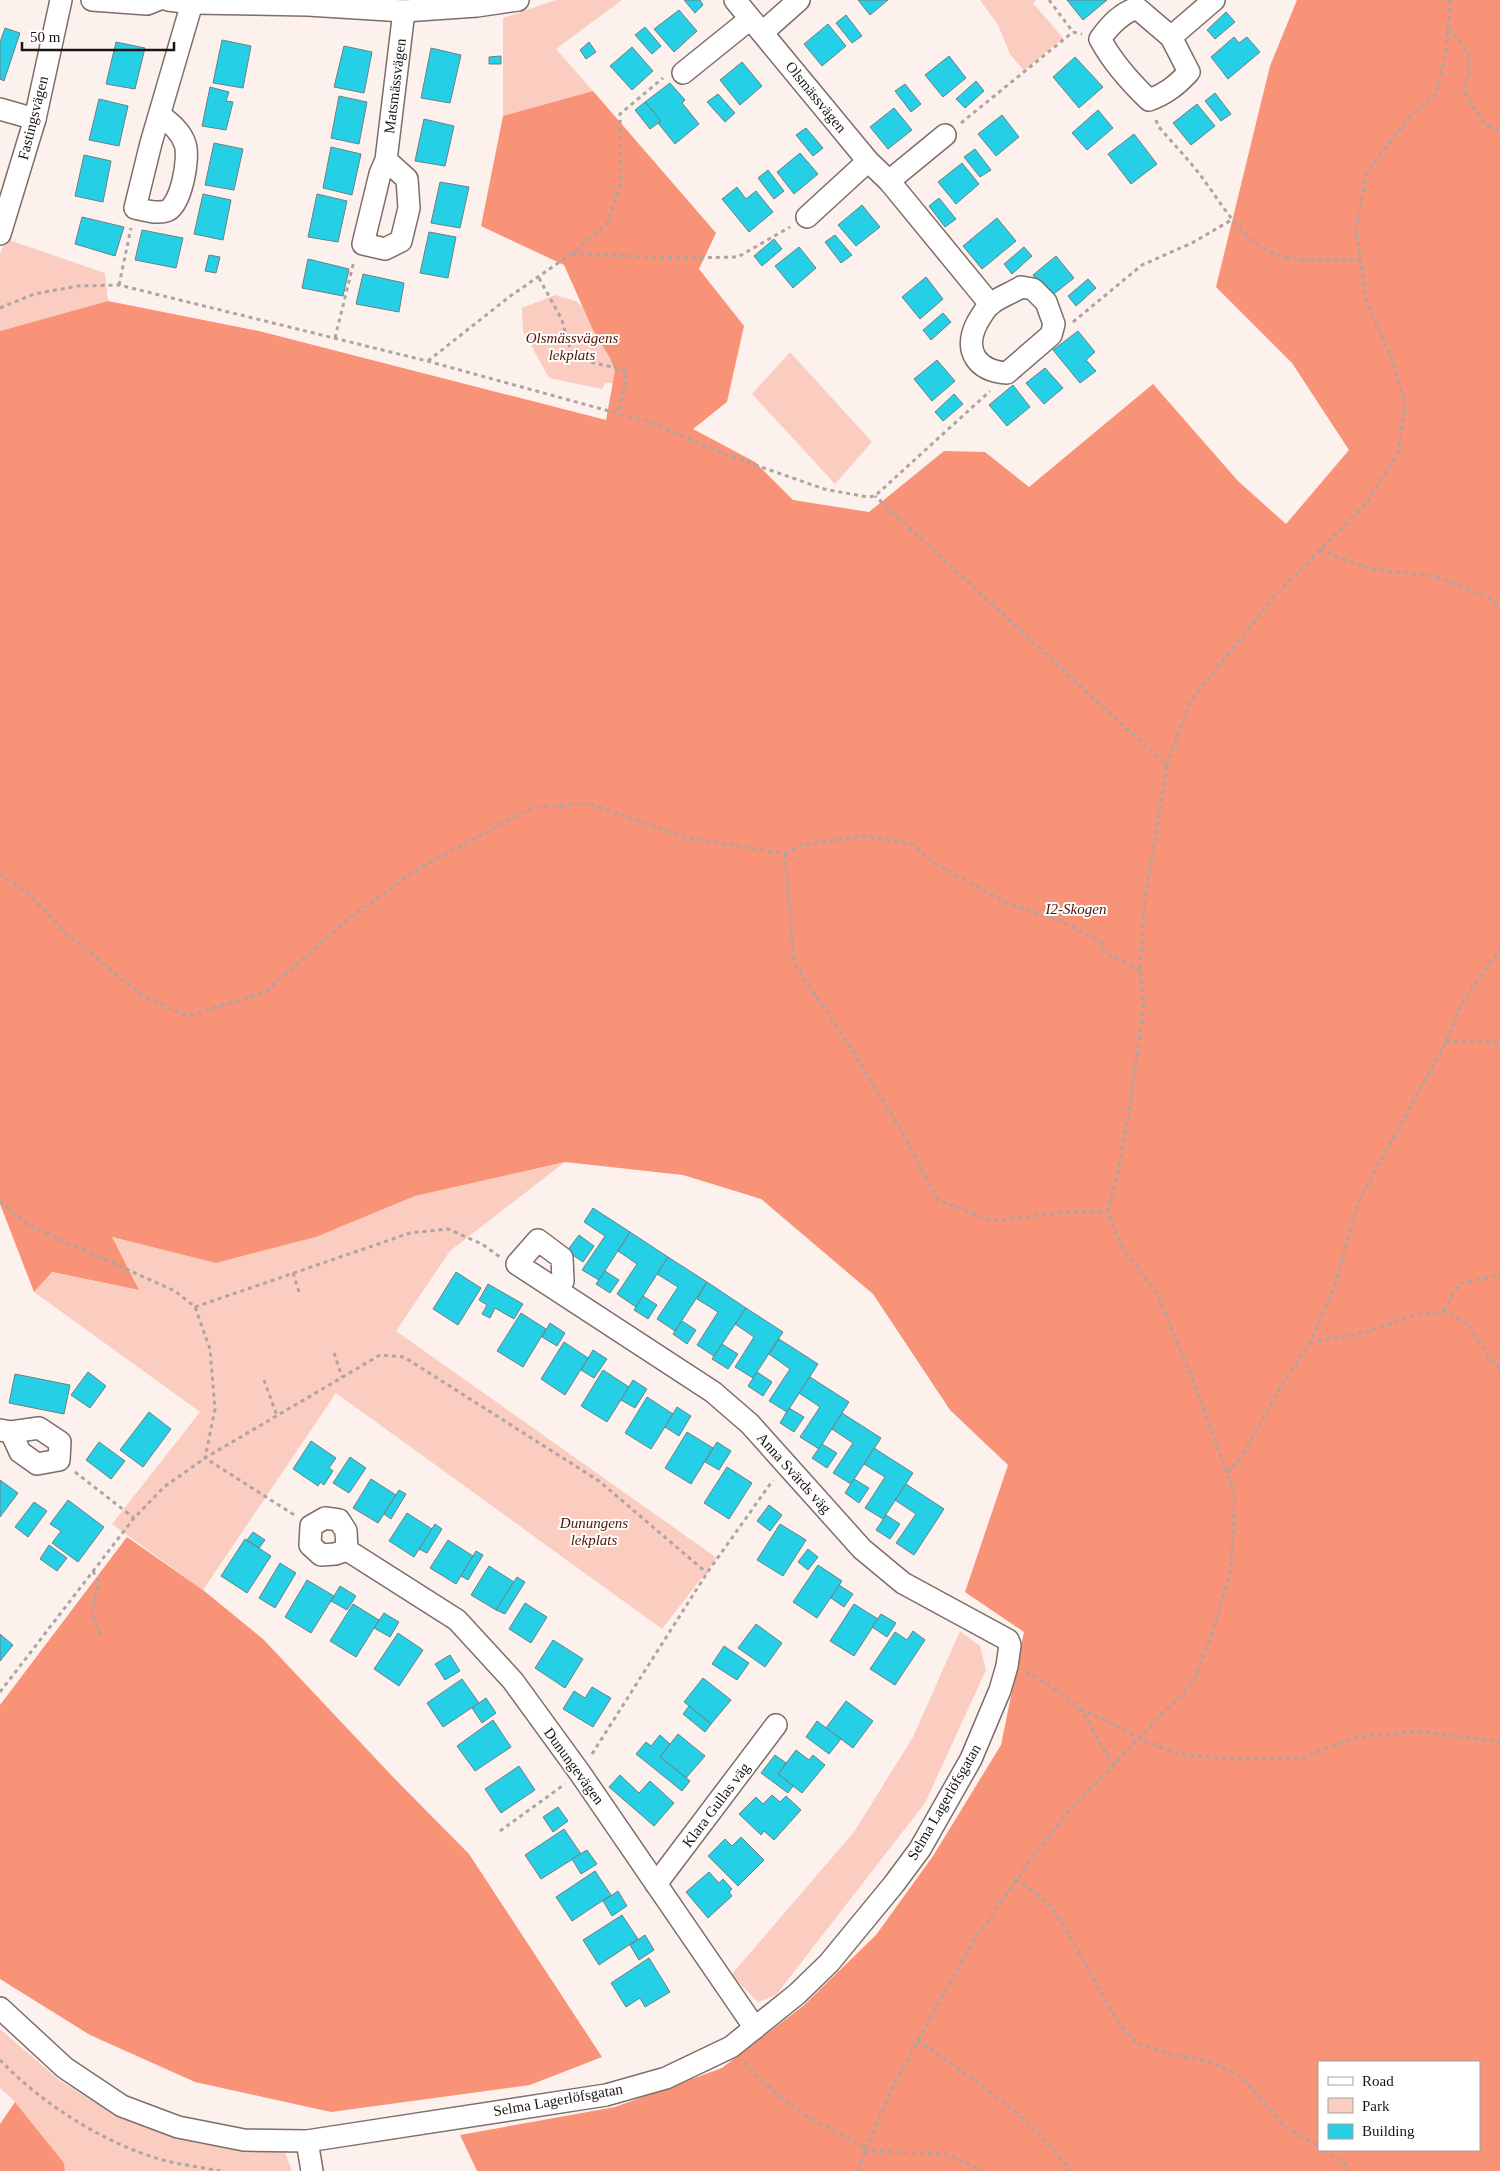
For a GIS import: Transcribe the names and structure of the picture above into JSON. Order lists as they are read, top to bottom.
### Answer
{
  "streets": {
    "street": [
      "Matsmässvägen",
      "Olsmässvägen",
      "Fastingsvägen",
      "Anna Svärds väg",
      "Dunungevägen",
      "Selma Lagerlöfsgatan",
      "Klara Gullas väg"
    ]
  },
  "crossings": [
    ["Anna Svärds väg", "Selma Lagerlöfsgatan"],
    ["Dunungevägen", "Selma Lagerlöfsgatan"],
    ["Dunungevägen", "Klara Gullas väg"]
  ],
  "parks": ["Olsmässvägens lekplats", "I2-Skogen", "Dunungens lekplats"],
  "legend": ["Road", "Park", "Building"],
  "scale_bar": "50 m"
}
